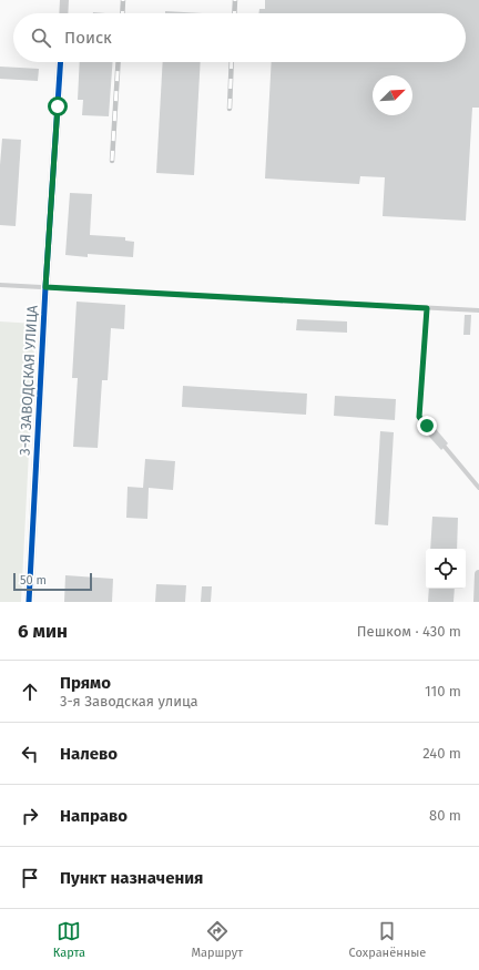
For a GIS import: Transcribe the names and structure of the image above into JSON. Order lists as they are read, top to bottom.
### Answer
{
  "streets": {
    "street": ["3-Я ЗАВОДСКАЯ УЛИЦА"]
  },
  "scale_bar": "50 m",
  "north": "top right",
  "page": {
    "search": "Поиск",
    "scale": "50 m",
    "heading": ["6 мин", "Пешком · 430 m"],
    "list": [
      ["Прямо", "3-я Заводская улица", "110 m"],
      ["Налево", "240 m"],
      ["Направо", "80 m"],
      "Пункт назначения"
    ],
    "nav": ["Карта", "Маршрут", "Сохранённые"]
  }
}
